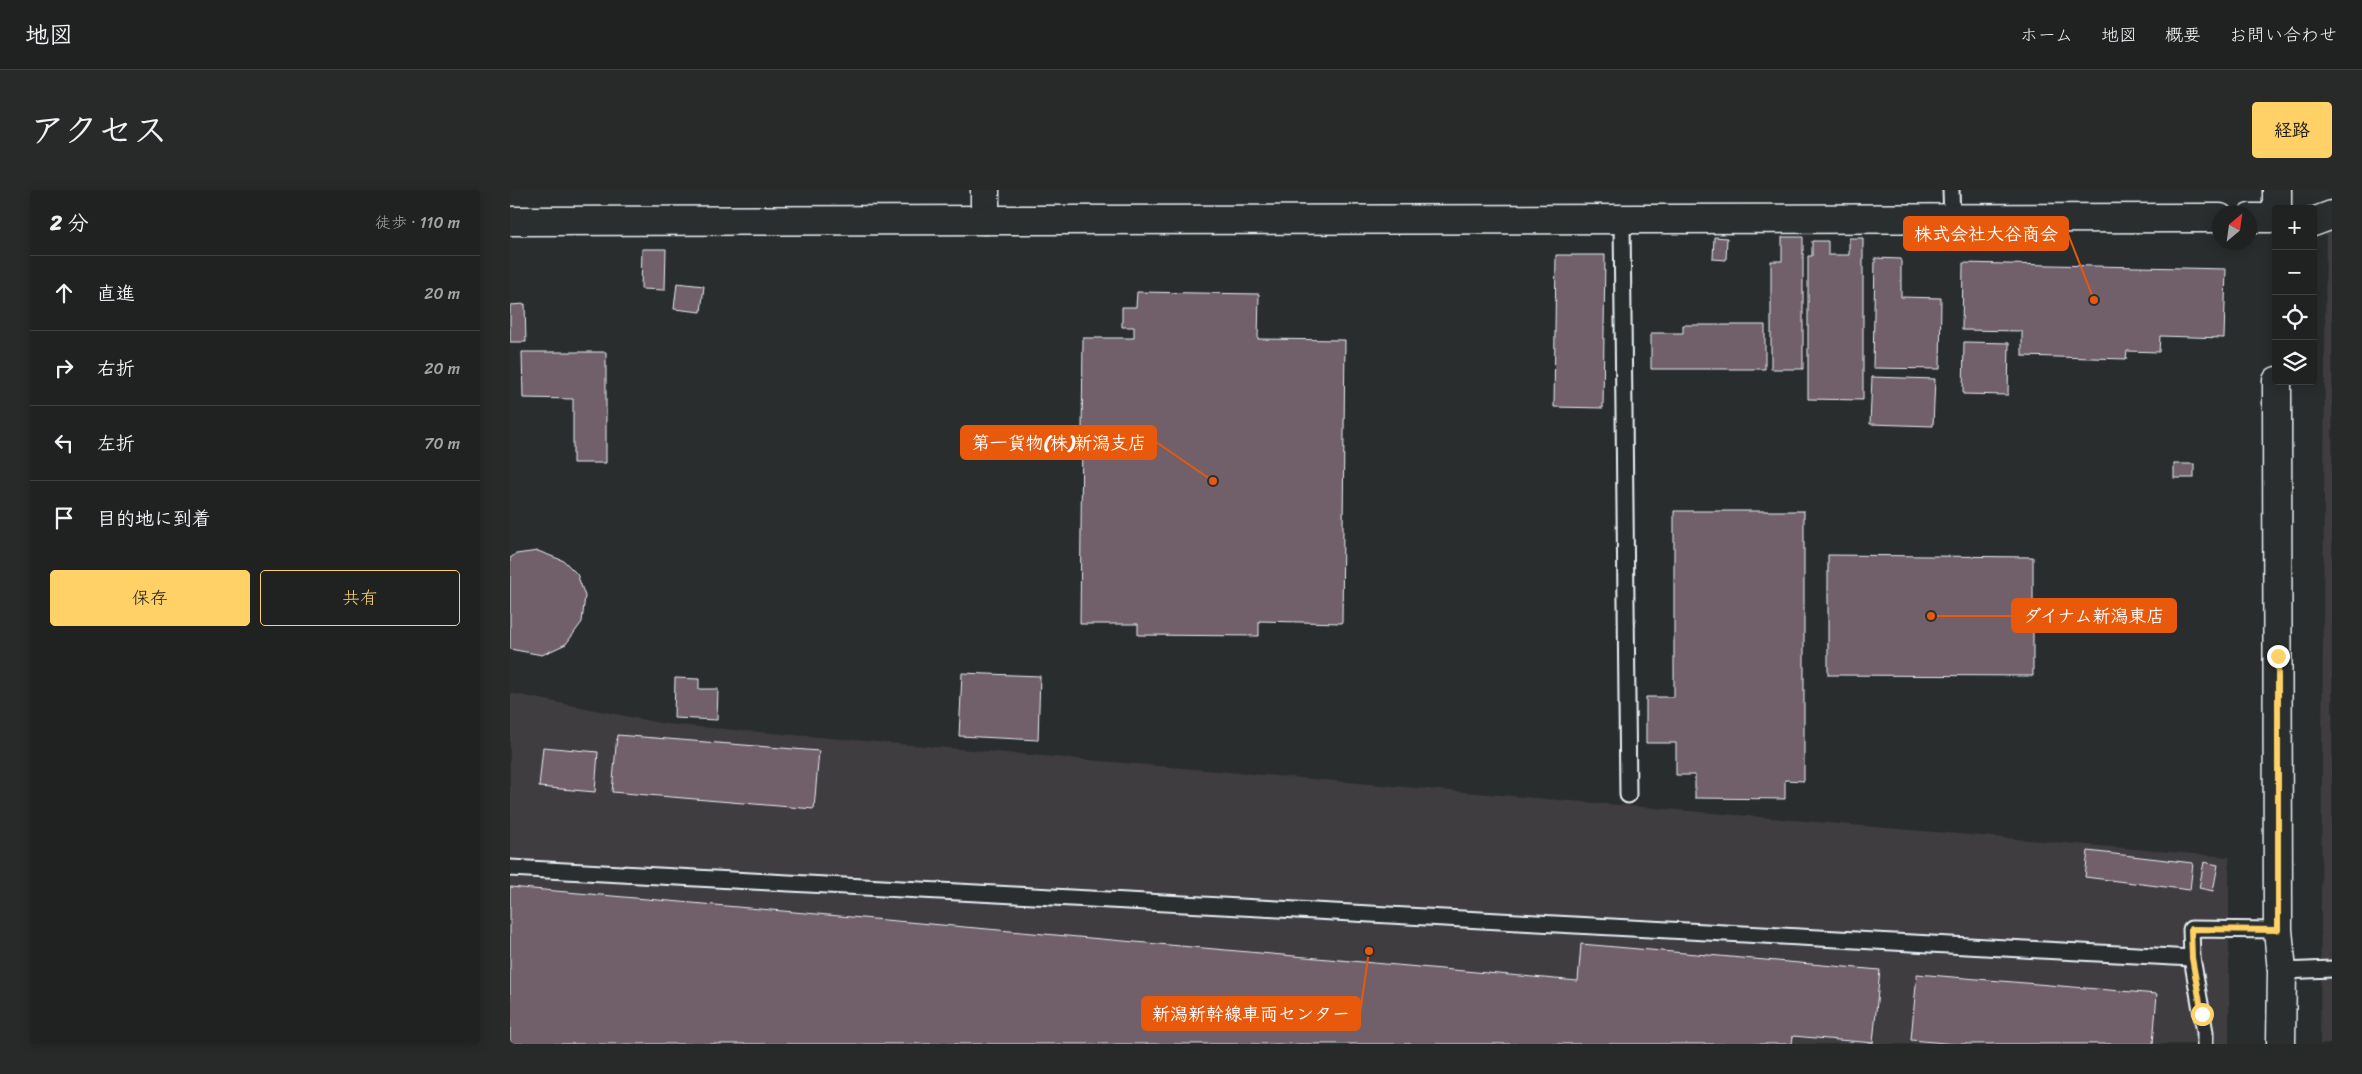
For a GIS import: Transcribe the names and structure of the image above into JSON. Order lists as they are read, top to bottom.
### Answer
{
  "places": [
    "株式会社大谷商会",
    "第一貨物(株)新潟支店",
    "ダイナム新潟東店",
    "新潟新幹線車両センター"
  ],
  "north": "top right",
  "page": {
    "header": "地図",
    "nav": [
      "ホーム",
      "地図",
      "概要",
      "お問い合わせ"
    ],
    "title": "アクセス",
    "buttons": [
      "経路",
      ["保存", "共有"]
    ],
    "heading": ["2 分", "徒歩 · 110 m"],
    "map_buttons": ["+", "−"],
    "list": [
      ["直進", "20 m"],
      ["右折", "20 m"],
      ["左折", "70 m"],
      "目的地に到着"
    ]
  }
}
